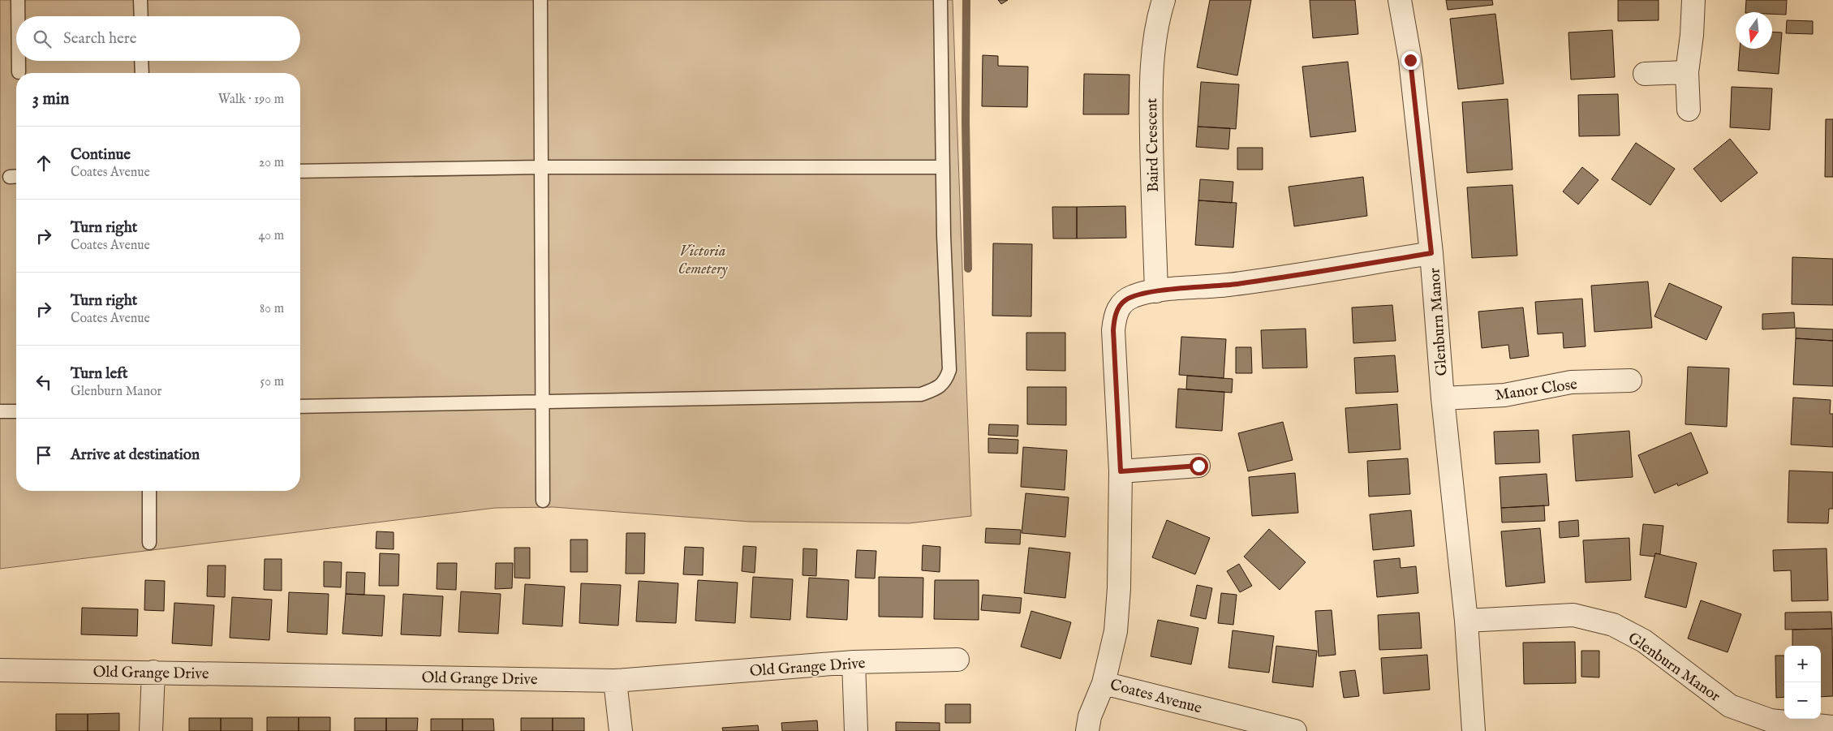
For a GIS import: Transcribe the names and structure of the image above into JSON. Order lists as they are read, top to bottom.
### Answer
{
  "streets": {
    "street": [
      "Baird Crescent",
      "Glenburn Manor",
      "Manor Close",
      "Old Grange Drive",
      "Coates Avenue"
    ]
  },
  "crossings": [
    ["Baird Crescent", "Coates Avenue"],
    ["Glenburn Manor", "Manor Close"],
    ["Glenburn Manor", "Coates Avenue"]
  ],
  "parks": ["Victoria Cemetery"],
  "north": "bottom",
  "page": {
    "search": "Search here",
    "heading": ["3 min", "Walk · 190 m"],
    "list": [
      ["Continue", "Coates Avenue", "20 m"],
      ["Turn right", "Coates Avenue", "40 m"],
      ["Turn right", "Coates Avenue", "80 m"],
      ["Turn left", "Glenburn Manor", "50 m"],
      "Arrive at destination"
    ],
    "map_buttons": ["+", "−"]
  }
}
